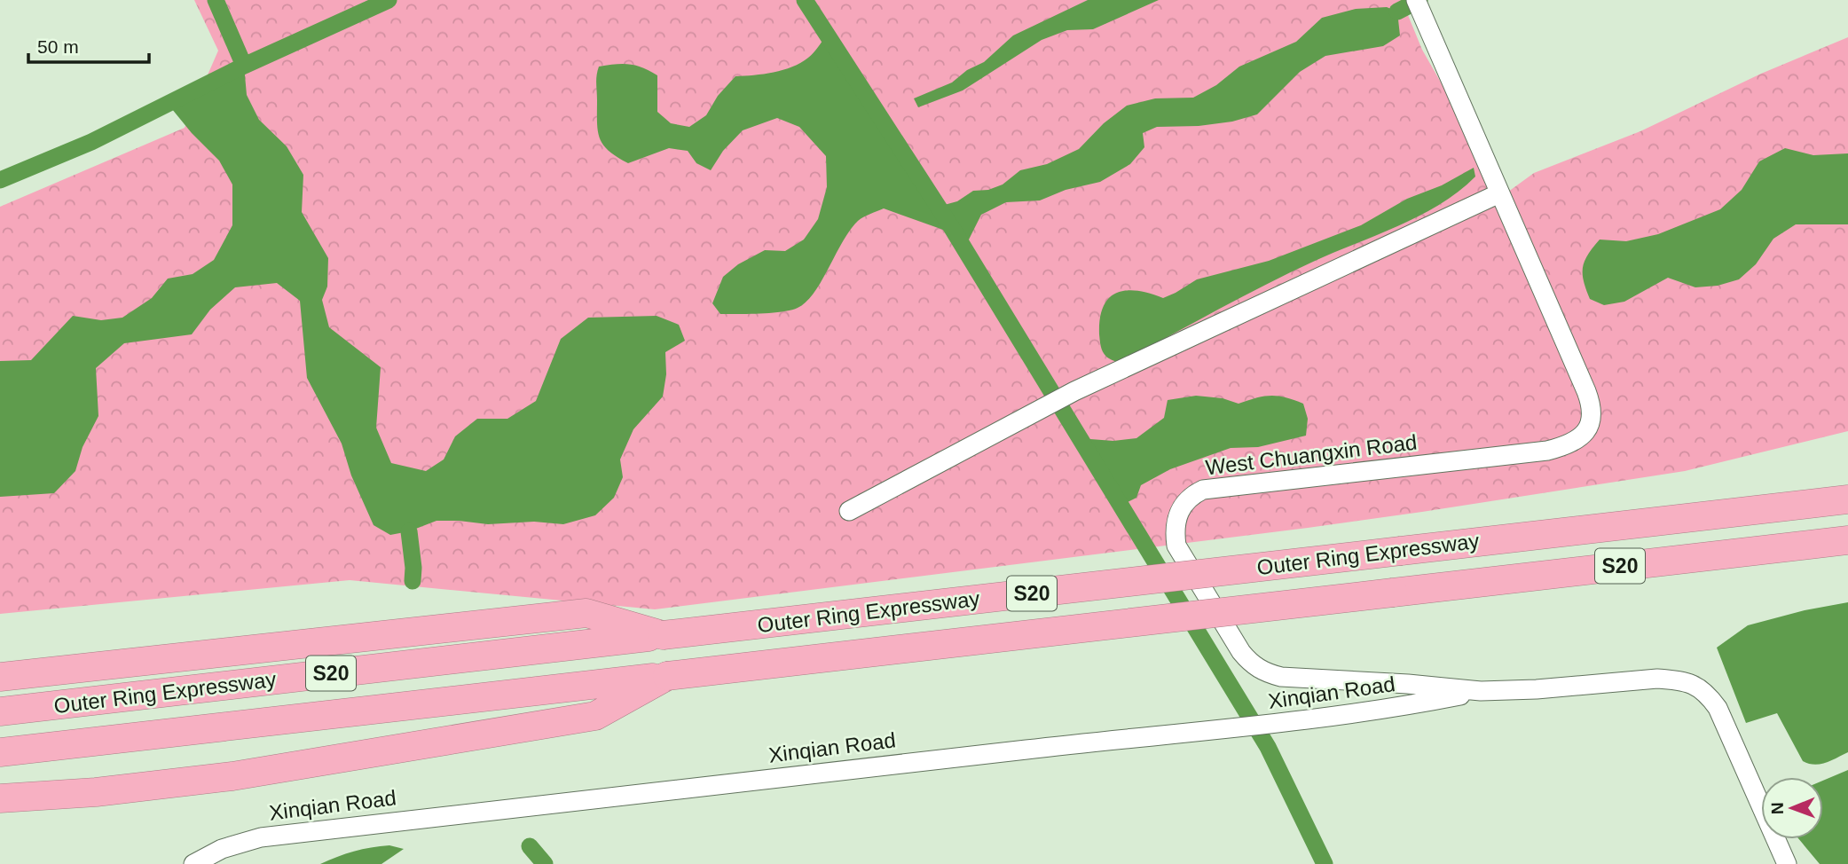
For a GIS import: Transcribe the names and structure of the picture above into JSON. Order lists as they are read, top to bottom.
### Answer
{
  "streets": {
    "highway": ["Outer Ring Expressway", "S20"],
    "street": ["West Chuangxin Road", "Xinqian Road"]
  },
  "crossings": [
    ["West Chuangxin Road", "Xinqian Road"]
  ],
  "scale_bar": "50 m",
  "north": "left"
}
